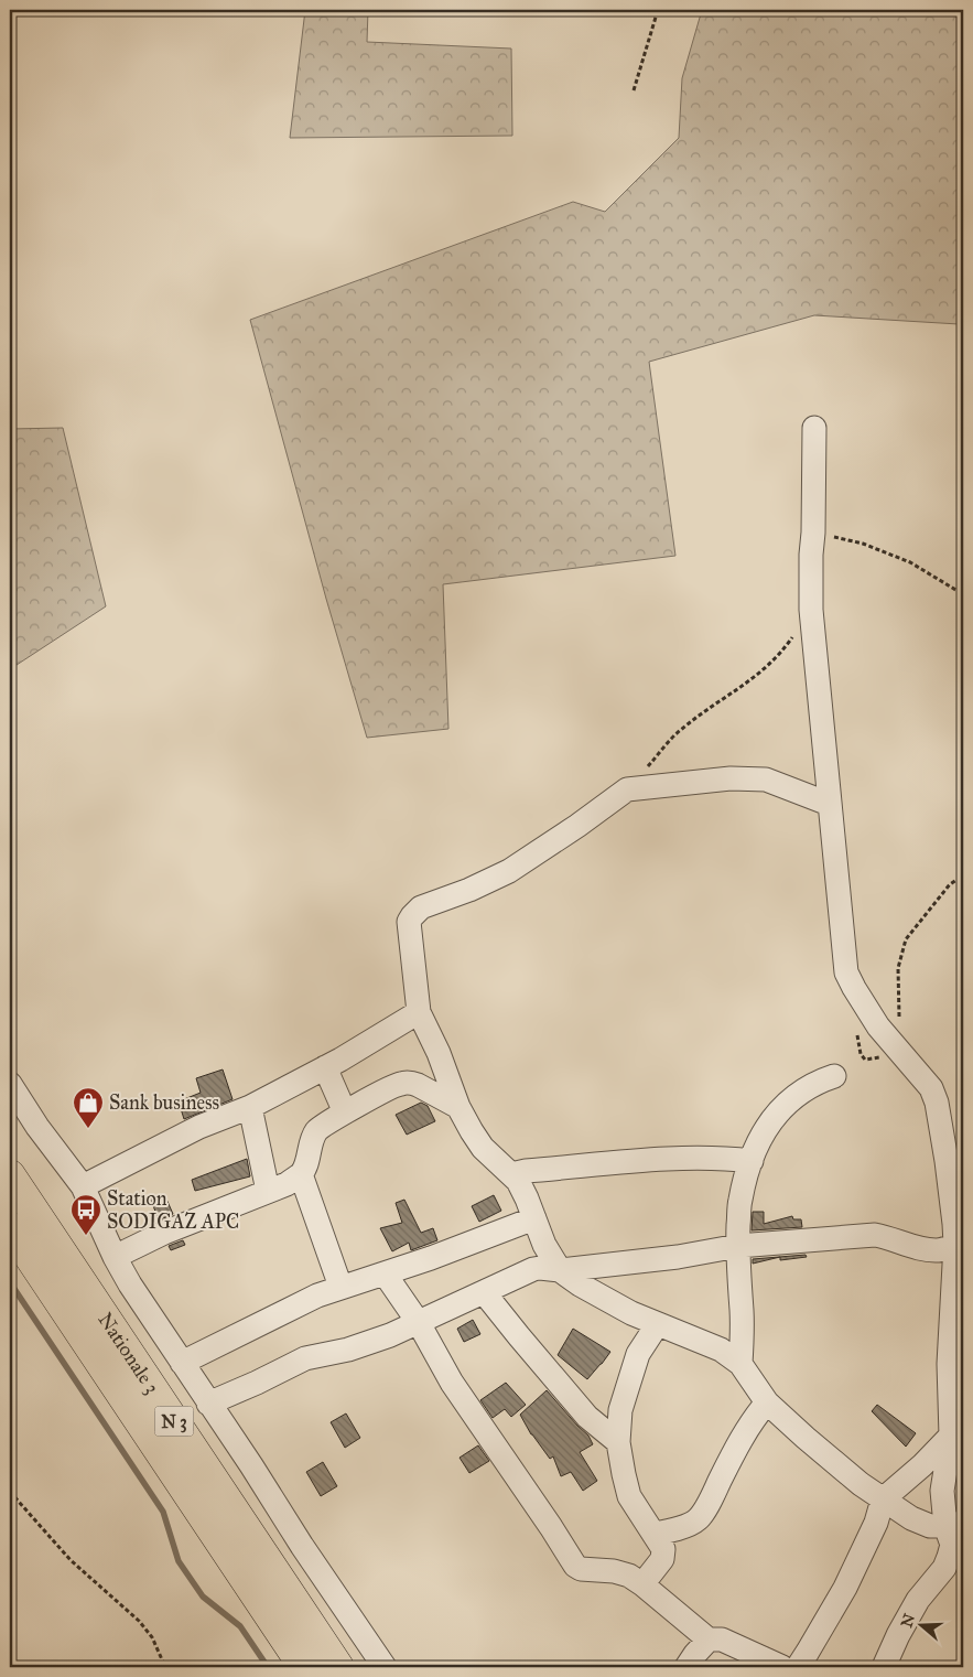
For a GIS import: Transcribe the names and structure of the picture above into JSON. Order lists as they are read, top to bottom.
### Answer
{
  "streets": {
    "main road": ["Nationale 3", "N 3"]
  },
  "places": {
    "shop": ["Sank business"],
    "bus stop": ["Station SODIGAZ APC"]
  },
  "north": "left"
}
